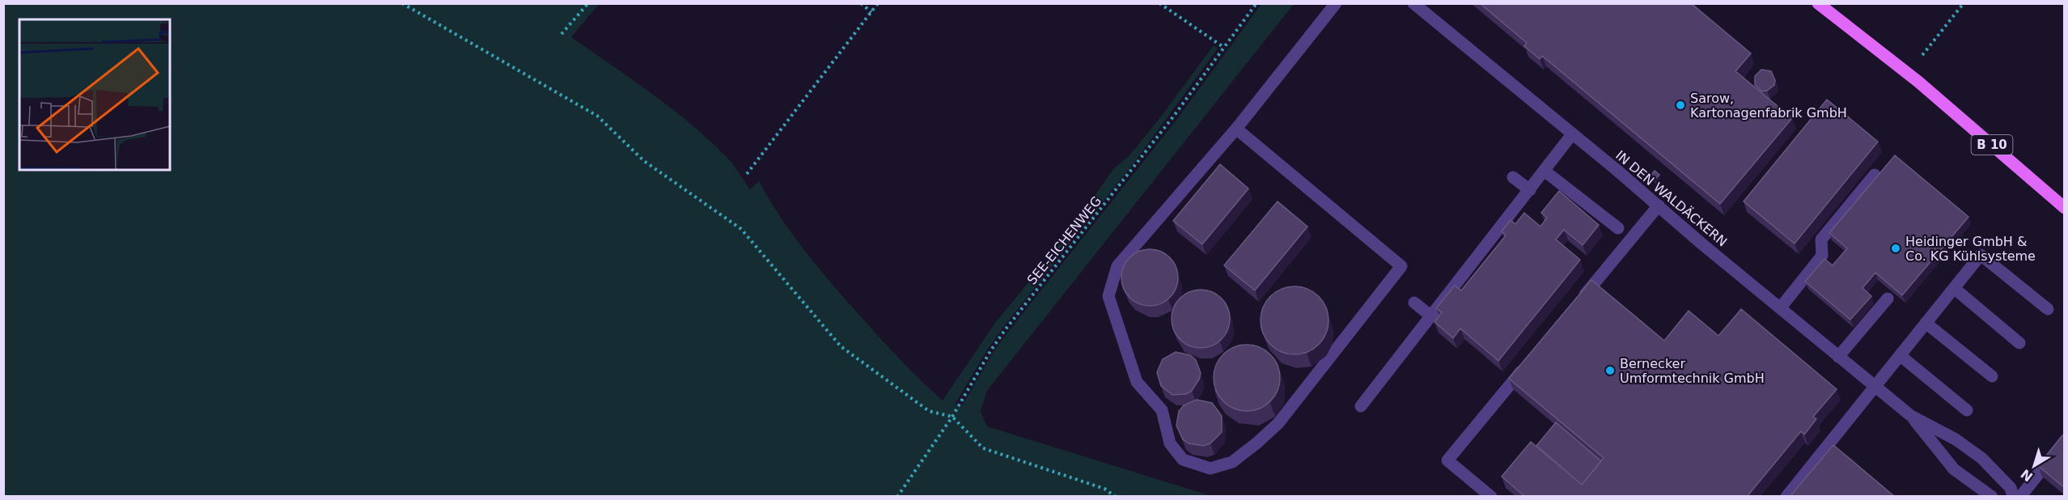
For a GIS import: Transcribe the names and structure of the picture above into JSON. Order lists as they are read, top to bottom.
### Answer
{
  "streets": {
    "main road": ["B 10"],
    "street": ["IN DEN WALDÄCKERN"],
    "path": ["SEE-EICHENWEG"]
  },
  "places": ["Sarow, Kartonagenfabrik GmbH", "Heidinger GmbH & Co. KG Kühlsysteme", "Bernecker Umformtechnik GmbH"],
  "north": "bottom left"
}
